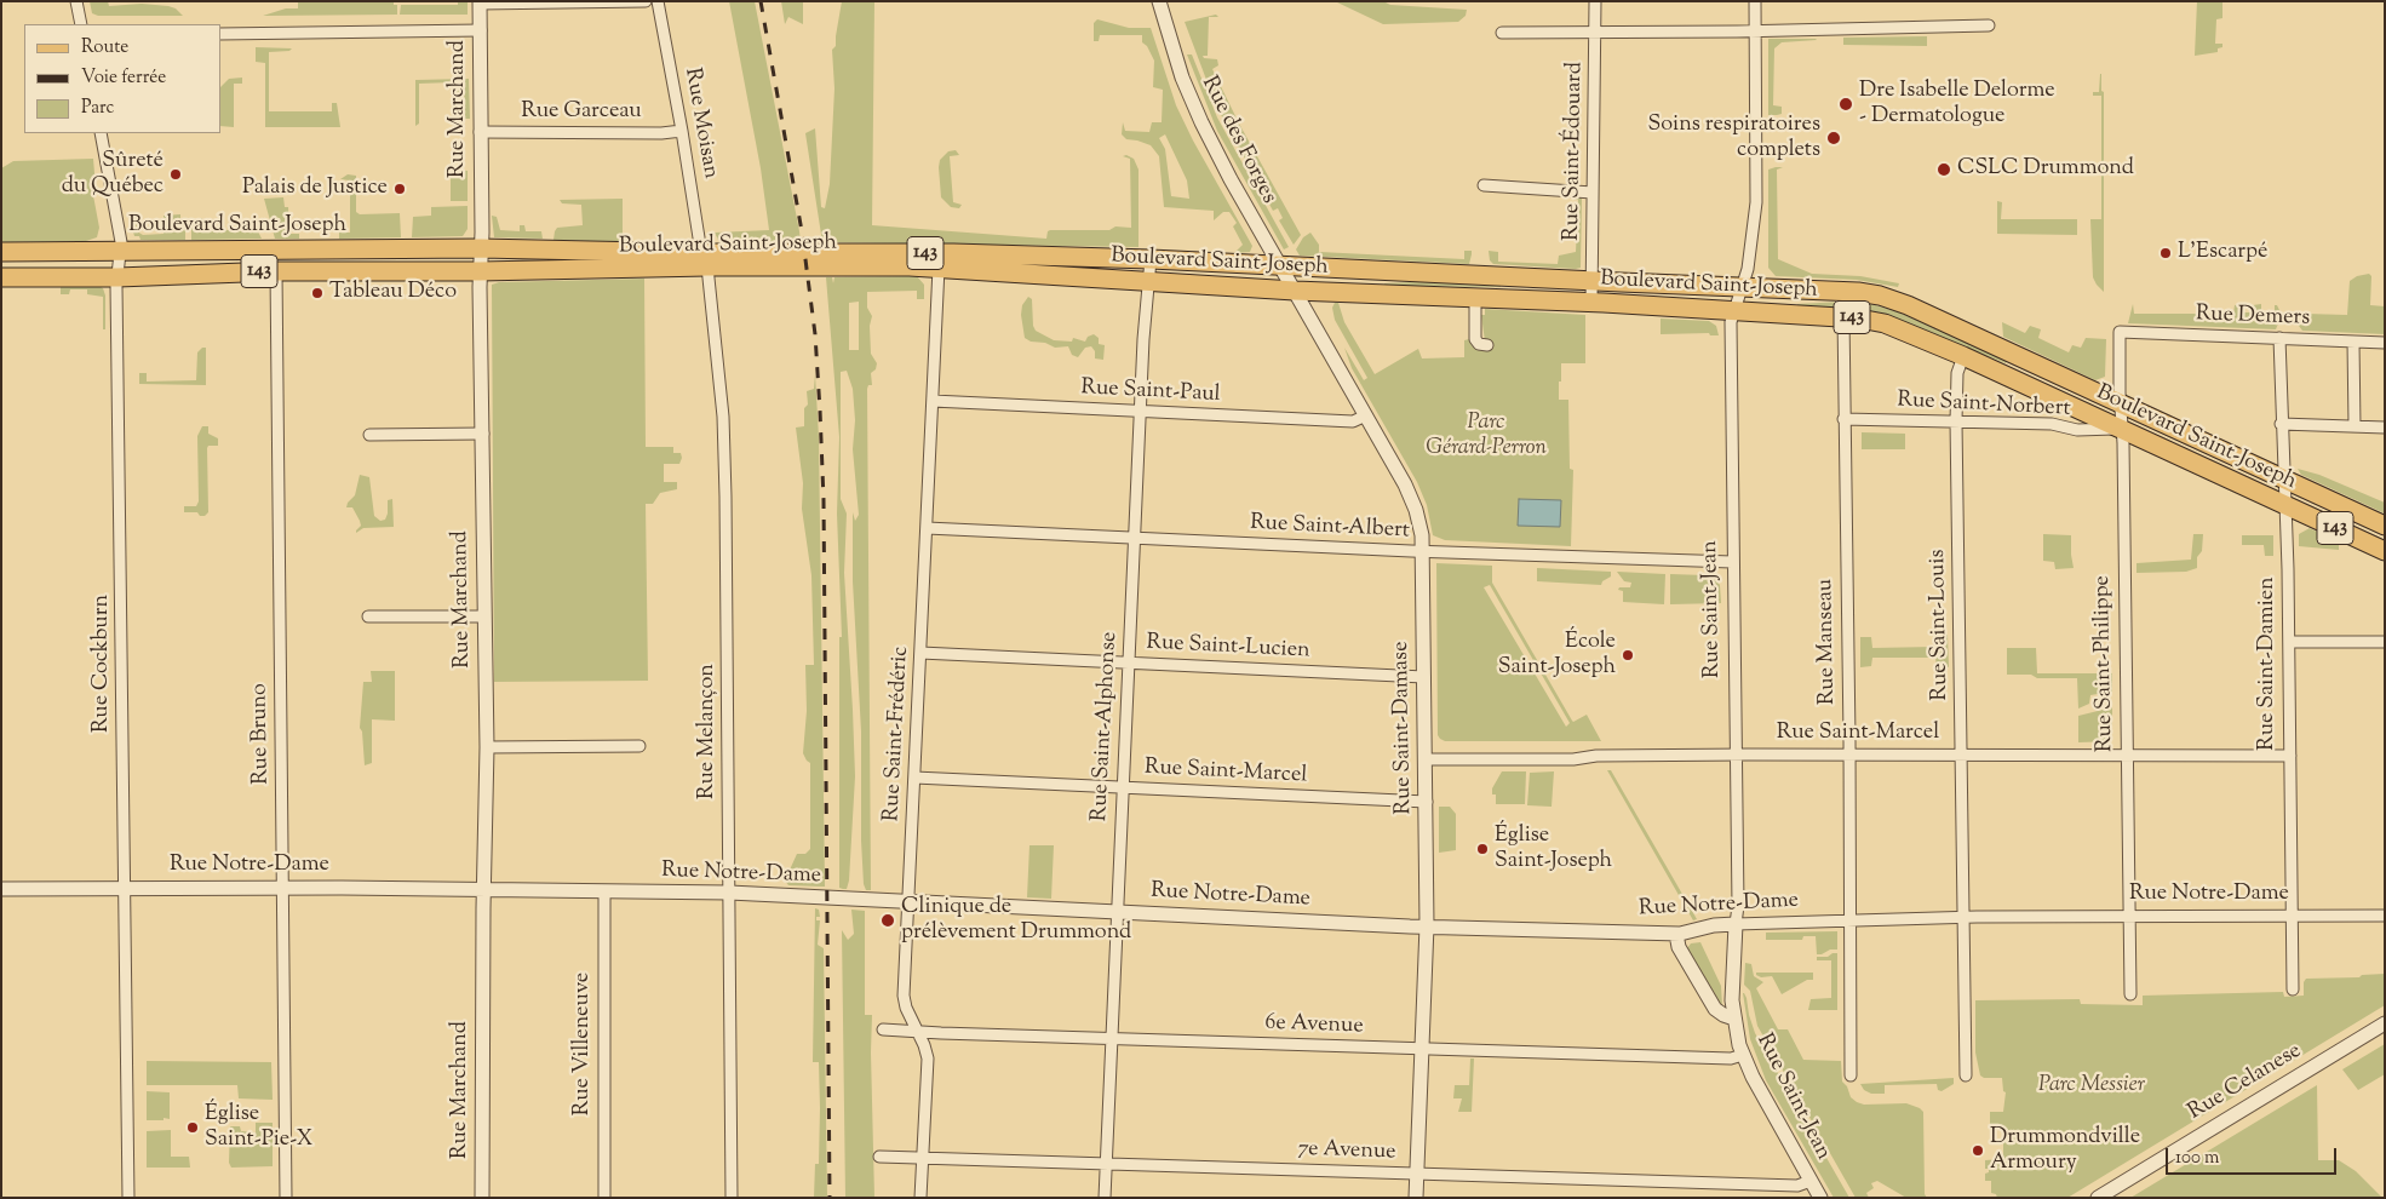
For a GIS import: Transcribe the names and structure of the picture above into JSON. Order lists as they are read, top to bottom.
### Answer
{
  "streets": {
    "main road": ["Boulevard Saint-Joseph", "143"],
    "street": [
      "Rue Marchand",
      "Rue Garceau",
      "Rue Moisan",
      "Rue des Forges",
      "Rue Saint-Édouard",
      "Rue Demers",
      "Rue Saint-Paul",
      "Rue Saint-Norbert",
      "Rue Saint-Albert",
      "Rue Saint-Jean",
      "Rue Saint-Louis",
      "Rue Manseau",
      "Rue Saint-Lucien",
      "Rue Cockburn",
      "Rue Saint-Philippe",
      "Rue Saint-Damien",
      "Rue Saint-Alphonse",
      "Rue Saint-Damase",
      "Rue Melançon",
      "Rue Bruno",
      "Rue Saint-Frédéric",
      "Rue Saint-Marcel",
      "Rue Notre-Dame",
      "6e Avenue",
      "Rue Villeneuve",
      "Rue Celanese",
      "7e Avenue"
    ]
  },
  "crossings": [
    ["Rue Marchand", "Rue Garceau"],
    ["Rue Marchand", "Boulevard Saint-Joseph"],
    ["Rue Marchand", "Rue Notre-Dame"],
    ["Rue Garceau", "Rue Moisan"],
    ["Rue Moisan", "Boulevard Saint-Joseph"],
    ["Rue Moisan", "Rue Melançon"],
    ["Rue des Forges", "Boulevard Saint-Joseph"],
    ["Rue des Forges", "Rue Saint-Damase"],
    ["Rue Saint-Édouard", "Boulevard Saint-Joseph"],
    ["Boulevard Saint-Joseph", "Rue Saint-Norbert"],
    ["Boulevard Saint-Joseph", "Rue Saint-Jean"],
    ["Boulevard Saint-Joseph", "Rue Saint-Louis"],
    ["Boulevard Saint-Joseph", "Rue Manseau"],
    ["Boulevard Saint-Joseph", "Rue Cockburn"],
    ["Boulevard Saint-Joseph", "Rue Saint-Philippe"],
    ["Boulevard Saint-Joseph", "Rue Saint-Damien"],
    ["Boulevard Saint-Joseph", "Rue Saint-Alphonse"],
    ["Boulevard Saint-Joseph", "Rue Saint-Damase"],
    ["Boulevard Saint-Joseph", "Rue Melançon"],
    ["Boulevard Saint-Joseph", "Rue Bruno"],
    ["Boulevard Saint-Joseph", "Rue Saint-Frédéric"],
    ["Rue Demers", "Rue Saint-Philippe"],
    ["Rue Demers", "Rue Saint-Damien"],
    ["Rue Saint-Paul", "Rue Saint-Alphonse"],
    ["Rue Saint-Paul", "Rue Saint-Damase"],
    ["Rue Saint-Paul", "Rue Saint-Frédéric"],
    ["Rue Saint-Norbert", "Rue Saint-Louis"],
    ["Rue Saint-Norbert", "Rue Manseau"],
    ["Rue Saint-Norbert", "Rue Saint-Philippe"],
    ["Rue Saint-Albert", "Rue Saint-Jean"],
    ["Rue Saint-Albert", "Rue Saint-Alphonse"],
    ["Rue Saint-Albert", "Rue Saint-Damase"],
    ["Rue Saint-Albert", "Rue Saint-Frédéric"],
    ["Rue Saint-Jean", "Rue Saint-Marcel"],
    ["Rue Saint-Jean", "Rue Notre-Dame"],
    ["Rue Saint-Jean", "6e Avenue"],
    ["Rue Saint-Jean", "7e Avenue"],
    ["Rue Saint-Louis", "Rue Saint-Marcel"],
    ["Rue Saint-Louis", "Rue Notre-Dame"],
    ["Rue Manseau", "Rue Saint-Marcel"],
    ["Rue Manseau", "Rue Notre-Dame"],
    ["Rue Saint-Lucien", "Rue Saint-Alphonse"],
    ["Rue Saint-Lucien", "Rue Saint-Damase"],
    ["Rue Saint-Lucien", "Rue Saint-Frédéric"],
    ["Rue Cockburn", "Rue Notre-Dame"],
    ["Rue Saint-Philippe", "Rue Saint-Marcel"],
    ["Rue Saint-Philippe", "Rue Notre-Dame"],
    ["Rue Saint-Damien", "Rue Saint-Marcel"],
    ["Rue Saint-Damien", "Rue Notre-Dame"],
    ["Rue Saint-Alphonse", "Rue Saint-Marcel"],
    ["Rue Saint-Alphonse", "Rue Notre-Dame"],
    ["Rue Saint-Alphonse", "6e Avenue"],
    ["Rue Saint-Alphonse", "7e Avenue"],
    ["Rue Saint-Damase", "Rue Saint-Marcel"],
    ["Rue Saint-Damase", "Rue Notre-Dame"],
    ["Rue Saint-Damase", "6e Avenue"],
    ["Rue Saint-Damase", "7e Avenue"],
    ["Rue Melançon", "Rue Notre-Dame"],
    ["Rue Bruno", "Rue Notre-Dame"],
    ["Rue Saint-Frédéric", "Rue Saint-Marcel"],
    ["Rue Saint-Frédéric", "Rue Notre-Dame"],
    ["Rue Saint-Frédéric", "6e Avenue"],
    ["Rue Saint-Frédéric", "7e Avenue"],
    ["Rue Notre-Dame", "Rue Villeneuve"]
  ],
  "parks": ["Parc Gérard-Perron", "Parc Messier"],
  "places": [
    "Dre Isabelle Delorme - Dermatologue",
    "Soins respiratoires complets",
    "CSLC Drummond",
    "Sûreté du Québec",
    "Palais de Justice",
    "L'Escarpé",
    "Tableau Déco",
    "École Saint-Joseph",
    "Église Saint-Joseph",
    "Clinique de prélèvement Drummond",
    "Église Saint-Pie-X",
    "Drummondville Armoury"
  ],
  "legend": ["Route", "Voie ferrée", "Parc"],
  "scale_bar": "100 m"
}
